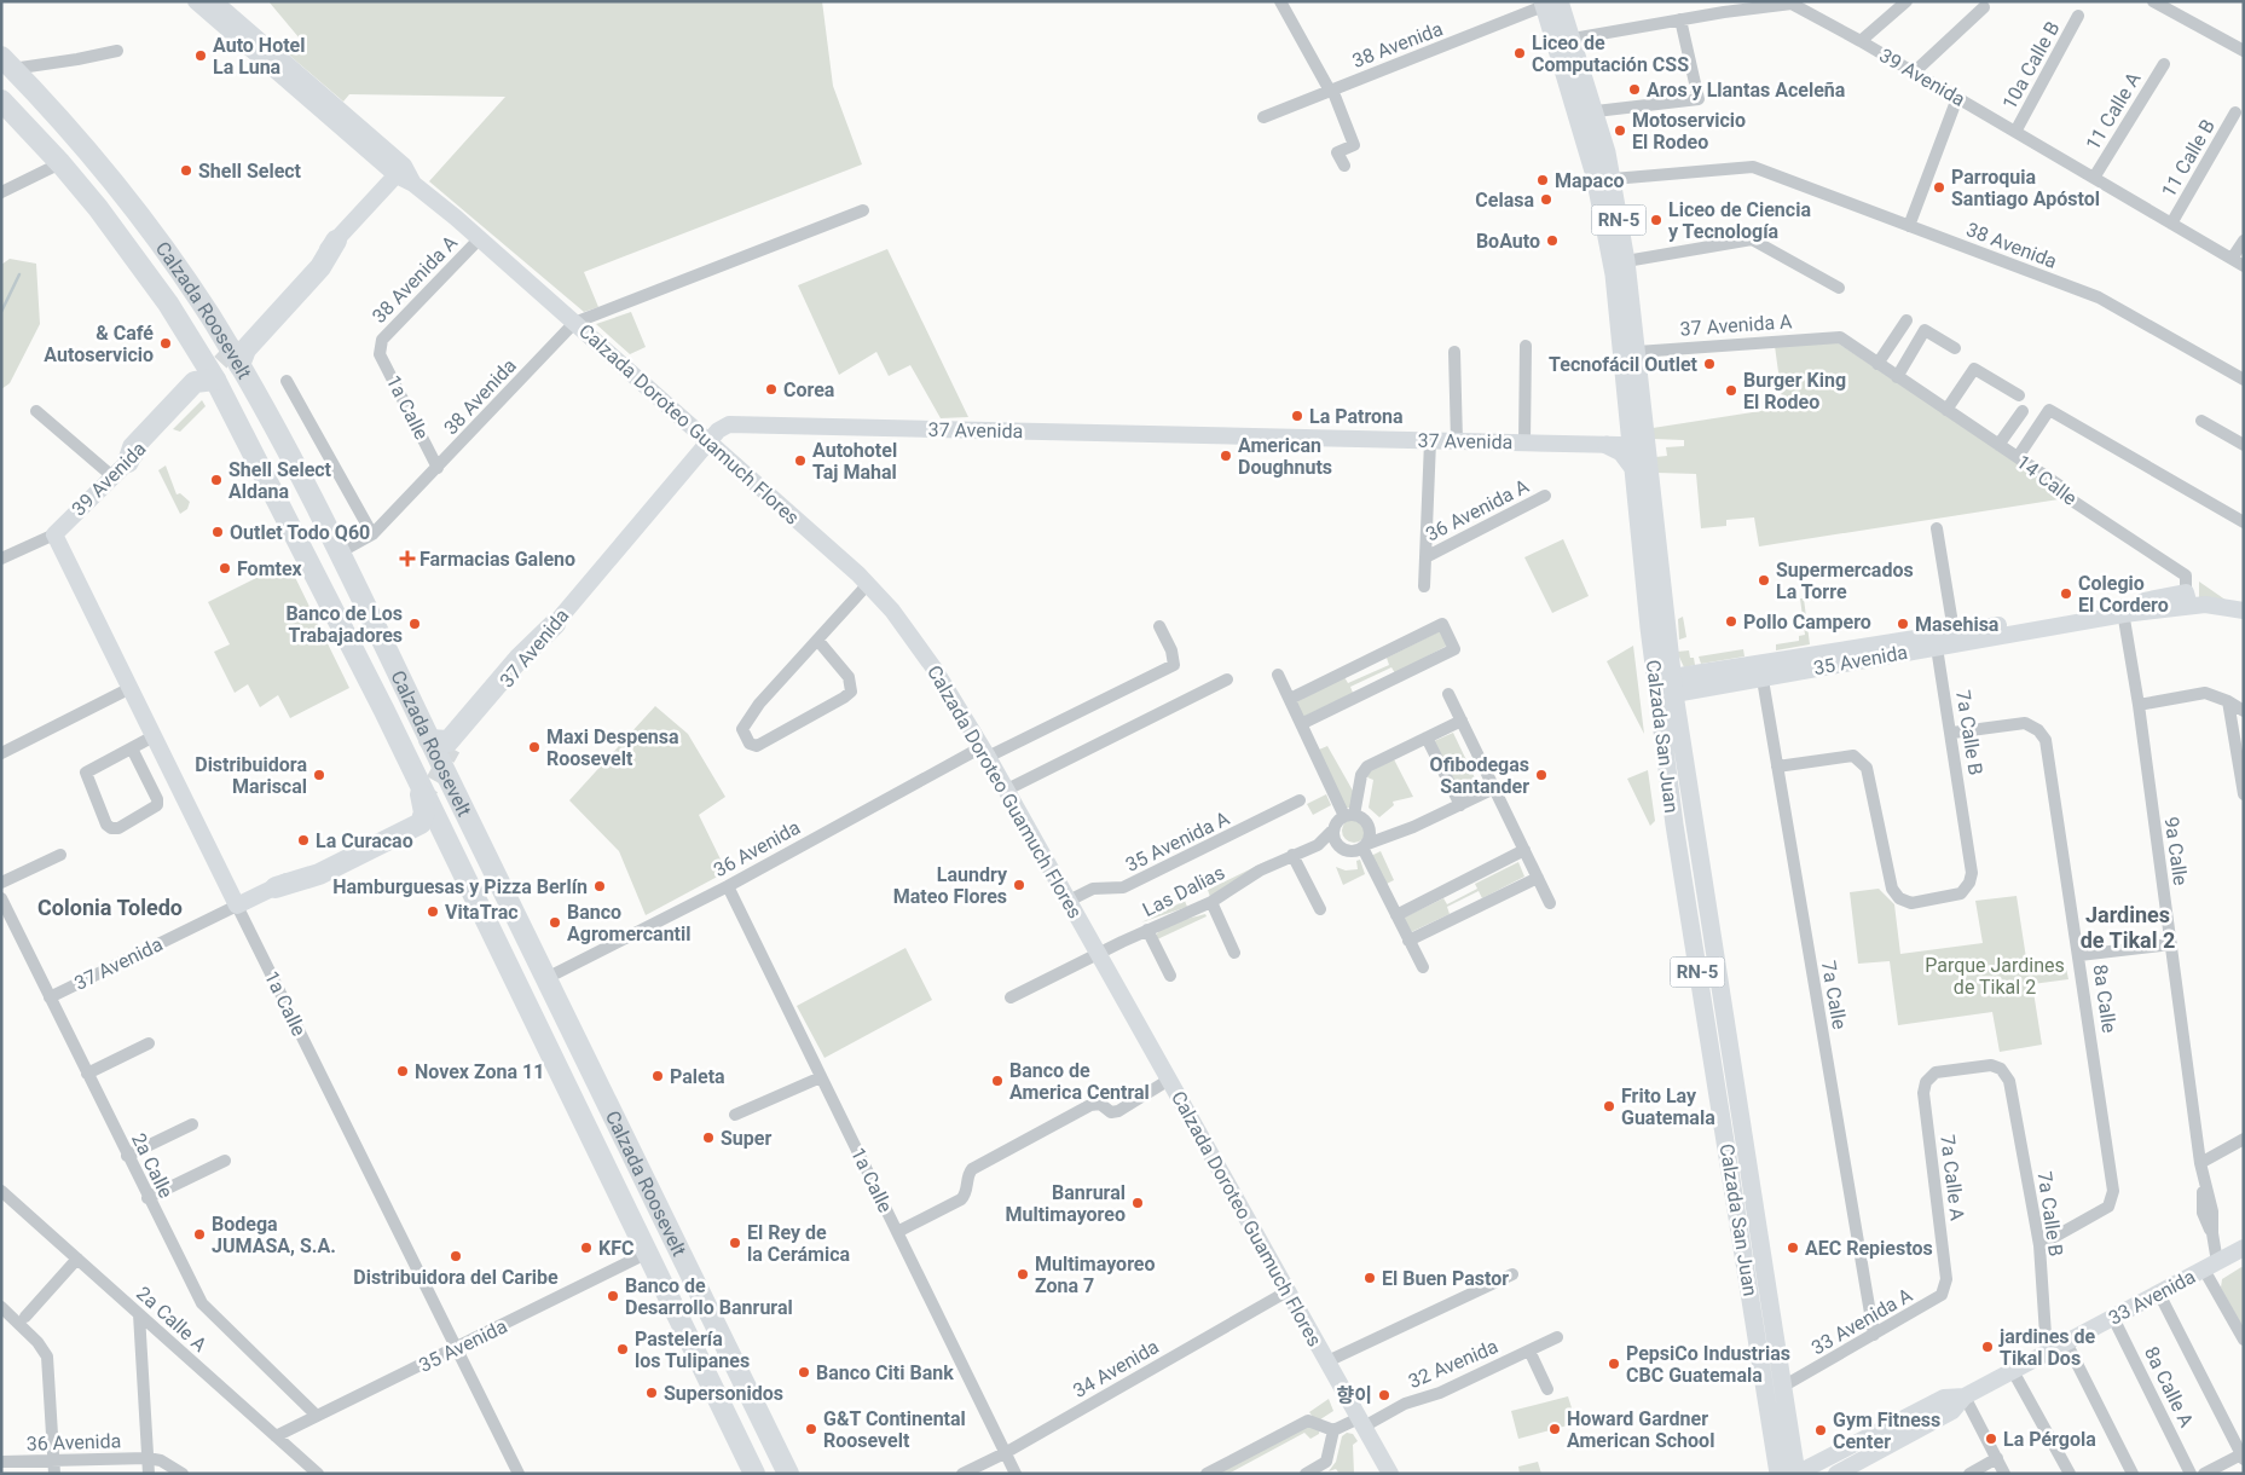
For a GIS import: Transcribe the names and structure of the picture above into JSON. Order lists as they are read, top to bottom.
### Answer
{
  "streets": {
    "highway": ["Calzada Roosevelt"],
    "main road": ["RN-5", "Calzada San Juan"],
    "street": [
      "38 Avenida",
      "10a Calle B",
      "39 Avenida",
      "11 Calle A",
      "11 Calle B",
      "38 Avenida A",
      "37 Avenida A",
      "1a Calle",
      "Calzada Doroteo Guamuch Flores",
      "37 Avenida",
      "14 Calle",
      "36 Avenida A",
      "35 Avenida",
      "7a Calle B",
      "35 Avenida A",
      "36 Avenida",
      "9a Calle",
      "Las Dalias",
      "7a Calle",
      "8a Calle",
      "2a Calle",
      "7a Calle A",
      "33 Avenida",
      "2a Calle A",
      "33 Avenida A",
      "32 Avenida",
      "34 Avenida",
      "8a Calle A"
    ]
  },
  "crossings": [
    ["38 Avenida", "Calzada Roosevelt"],
    ["38 Avenida", "1a Calle"],
    ["38 Avenida", "Calzada Doroteo Guamuch Flores"],
    ["38 Avenida", "Calzada San Juan"],
    ["10a Calle B", "39 Avenida"],
    ["39 Avenida", "11 Calle A"],
    ["39 Avenida", "11 Calle B"],
    ["39 Avenida", "1a Calle"],
    ["39 Avenida", "Calzada San Juan"],
    ["38 Avenida A", "1a Calle"],
    ["38 Avenida A", "Calzada Doroteo Guamuch Flores"],
    ["Calzada Roosevelt", "35 Avenida"],
    ["Calzada Roosevelt", "36 Avenida"],
    ["37 Avenida A", "14 Calle"],
    ["37 Avenida A", "Calzada San Juan"],
    ["1a Calle", "37 Avenida"],
    ["1a Calle", "35 Avenida"],
    ["1a Calle", "36 Avenida"],
    ["1a Calle", "34 Avenida"],
    ["Calzada Doroteo Guamuch Flores", "37 Avenida"],
    ["Calzada Doroteo Guamuch Flores", "35 Avenida A"],
    ["Calzada Doroteo Guamuch Flores", "36 Avenida"],
    ["Calzada Doroteo Guamuch Flores", "Las Dalias"],
    ["Calzada Doroteo Guamuch Flores", "32 Avenida"],
    ["Calzada Doroteo Guamuch Flores", "34 Avenida"],
    ["37 Avenida", "Calzada San Juan"],
    ["37 Avenida", "2a Calle"],
    ["14 Calle", "35 Avenida"],
    ["35 Avenida", "7a Calle B"],
    ["35 Avenida", "Calzada San Juan"],
    ["35 Avenida", "9a Calle"],
    ["35 Avenida", "7a Calle"],
    ["35 Avenida", "2a Calle"],
    ["35 Avenida", "2a Calle A"],
    ["7a Calle B", "7a Calle"],
    ["7a Calle B", "8a Calle"],
    ["7a Calle B", "7a Calle A"],
    ["7a Calle B", "33 Avenida"],
    ["Calzada San Juan", "33 Avenida"],
    ["Calzada San Juan", "33 Avenida A"],
    ["9a Calle", "33 Avenida"],
    ["7a Calle", "33 Avenida A"],
    ["7a Calle A", "33 Avenida A"],
    ["33 Avenida", "8a Calle A"]
  ],
  "districts": ["Colonia Toledo", "Jardines de Tikal 2"],
  "parks": ["Parque Jardines de Tikal 2"],
  "places": {
    "other": [
      "Liceo de Computación CSS",
      "Auto Hotel La Luna",
      "Aros y Llantas Aceleña",
      "Motoservicio El Rodeo",
      "Shell Select",
      "Mapaco",
      "Parroquia Santiago Apóstol",
      "Celasa",
      "Liceo de Ciencia y Tecnología",
      "BoAuto",
      "& Café Autoservicio",
      "Tecnofácil Outlet",
      "Corea",
      "Burger King El Rodeo",
      "La Patrona",
      "American Doughnuts",
      "Autohotel Taj Mahal",
      "Shell Select Aldana",
      "Outlet Todo Q60",
      "Fomtex",
      "Supermercados La Torre",
      "Colegio El Cordero",
      "Pollo Campero",
      "Banco de Los Trabajadores",
      "Masehisa",
      "Maxi Despensa Roosevelt",
      "Distribuidora Mariscal",
      "Ofibodegas Santander",
      "La Curacao",
      "Laundry Mateo Flores",
      "Hamburguesas y Pizza Berlín",
      "VitaTrac",
      "Banco Agromercantil",
      "Novex Zona 11",
      "Paleta",
      "Banco de America Central",
      "Frito Lay Guatemala",
      "Super",
      "Banrural Multimayoreo",
      "Bodega JUMASA, S.A.",
      "El Rey de la Cerámica",
      "KFC",
      "AEC Repiestos",
      "Distribuidora del Caribe",
      "Multimayoreo Zona 7",
      "El Buen Pastor",
      "Banco de Desarrollo Banrural",
      "jardines de Tikal Dos",
      "Pastelería los Tulipanes",
      "PepsiCo Industrias CBC Guatemala",
      "Banco Citi Bank",
      "Supersonidos",
      "향이",
      "G&T Continental Roosevelt",
      "Howard Gardner American School",
      "Gym Fitness Center",
      "La Pérgola"
    ],
    "health": ["Farmacias Galeno"]
  }
}
